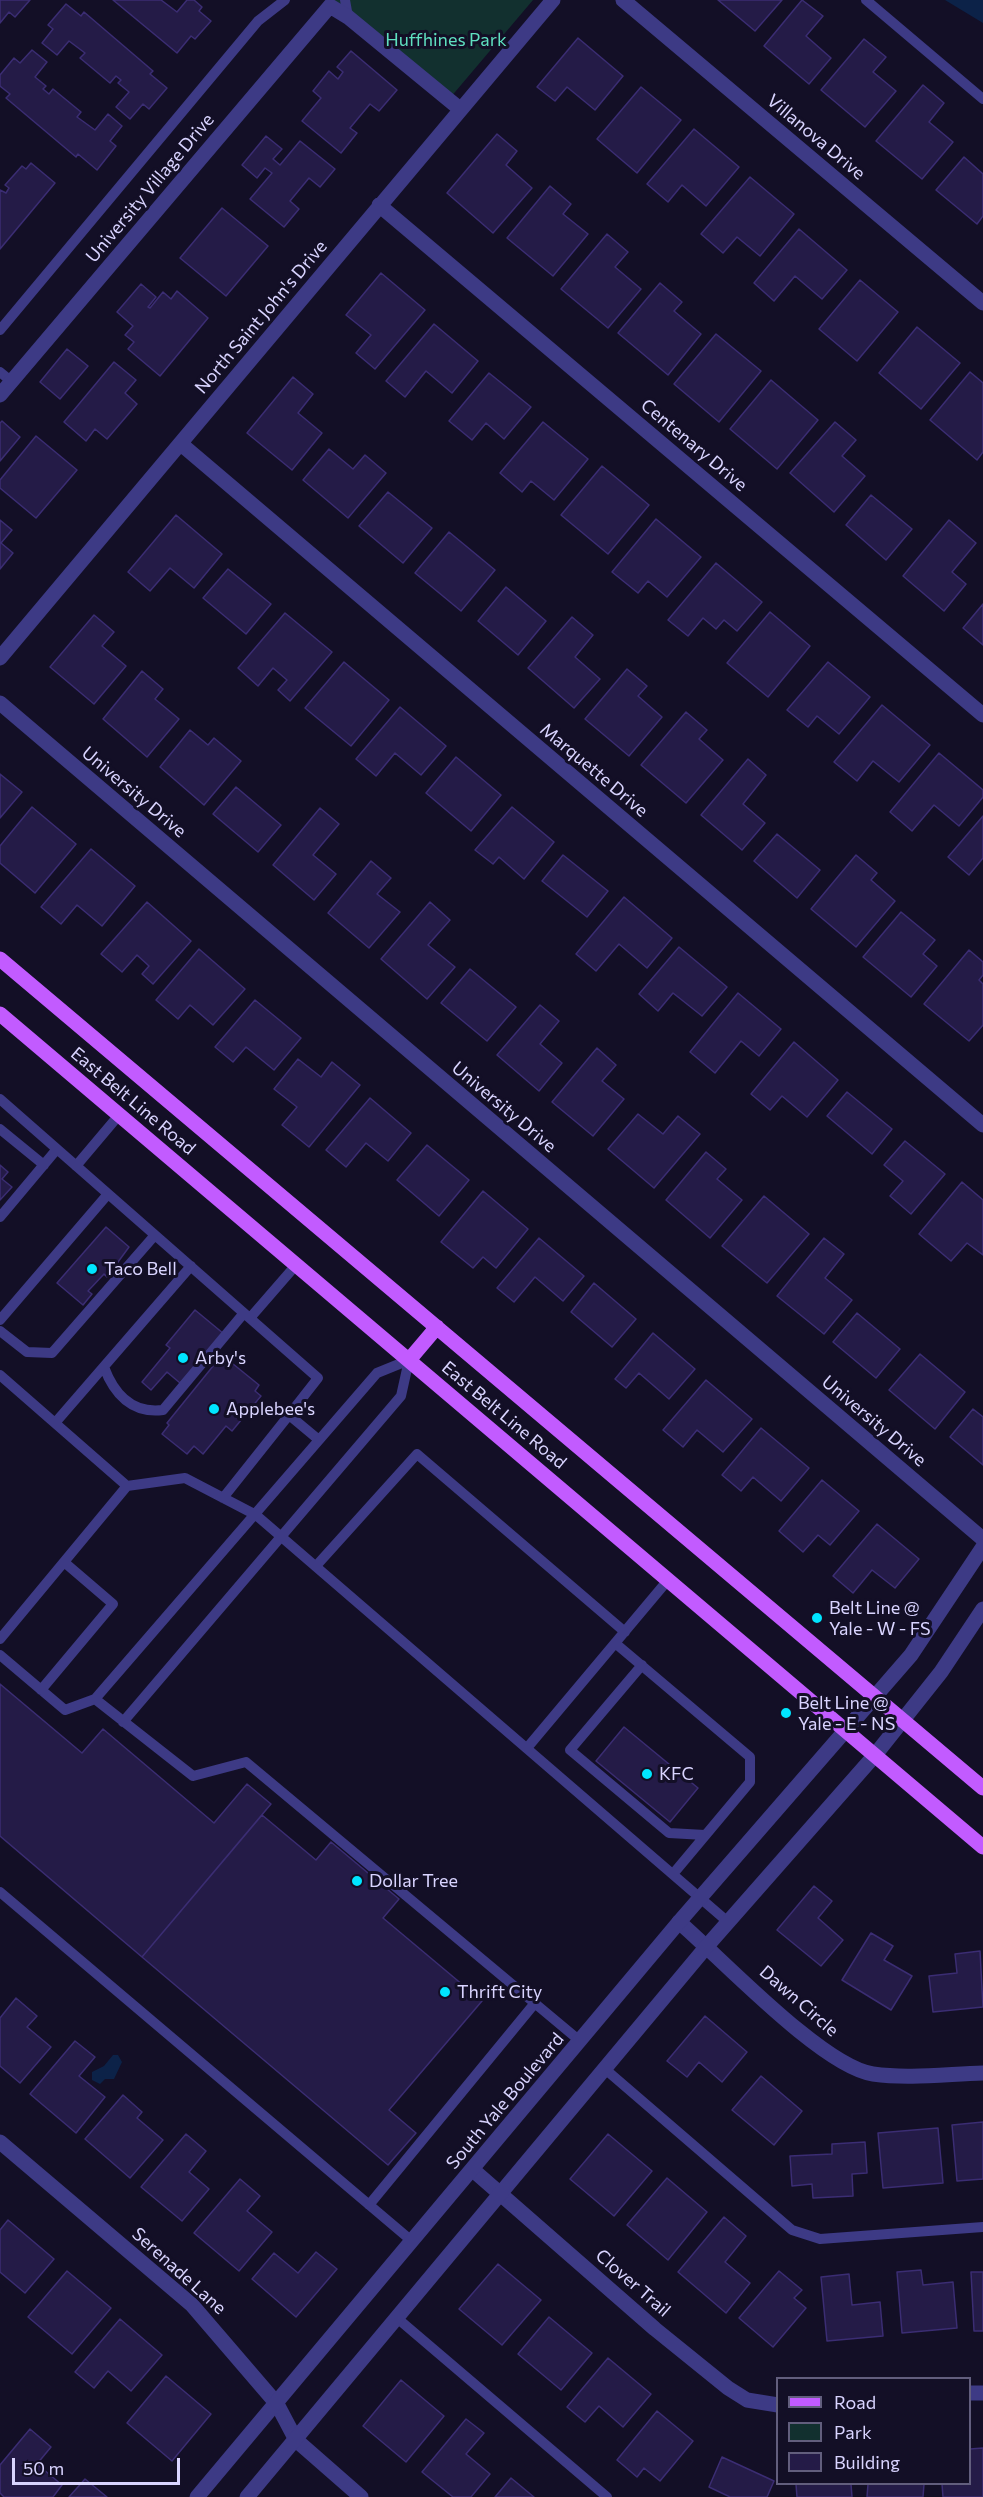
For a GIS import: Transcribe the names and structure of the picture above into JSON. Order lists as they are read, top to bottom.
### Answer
{
  "streets": {
    "main road": ["East Belt Line Road"],
    "street": [
      "Villanova Drive",
      "University Village Drive",
      "North Saint John's Drive",
      "Centenary Drive",
      "Marquette Drive",
      "University Drive",
      "Dawn Circle",
      "South Yale Boulevard",
      "Serenade Lane",
      "Clover Trail"
    ]
  },
  "crossings": [
    ["North Saint John's Drive", "Centenary Drive"],
    ["North Saint John's Drive", "Marquette Drive"],
    ["East Belt Line Road", "South Yale Boulevard"],
    ["Dawn Circle", "South Yale Boulevard"],
    ["South Yale Boulevard", "Serenade Lane"],
    ["South Yale Boulevard", "Clover Trail"]
  ],
  "parks": ["Huffhines Park"],
  "places": [
    "Taco Bell",
    "Arby's",
    "Applebee's",
    "Belt Line @ Yale - W - FS",
    "Belt Line @ Yale - E - NS",
    "KFC",
    "Dollar Tree",
    "Thrift City"
  ],
  "legend": ["Road", "Park", "Building"],
  "scale_bar": "50 m"
}
